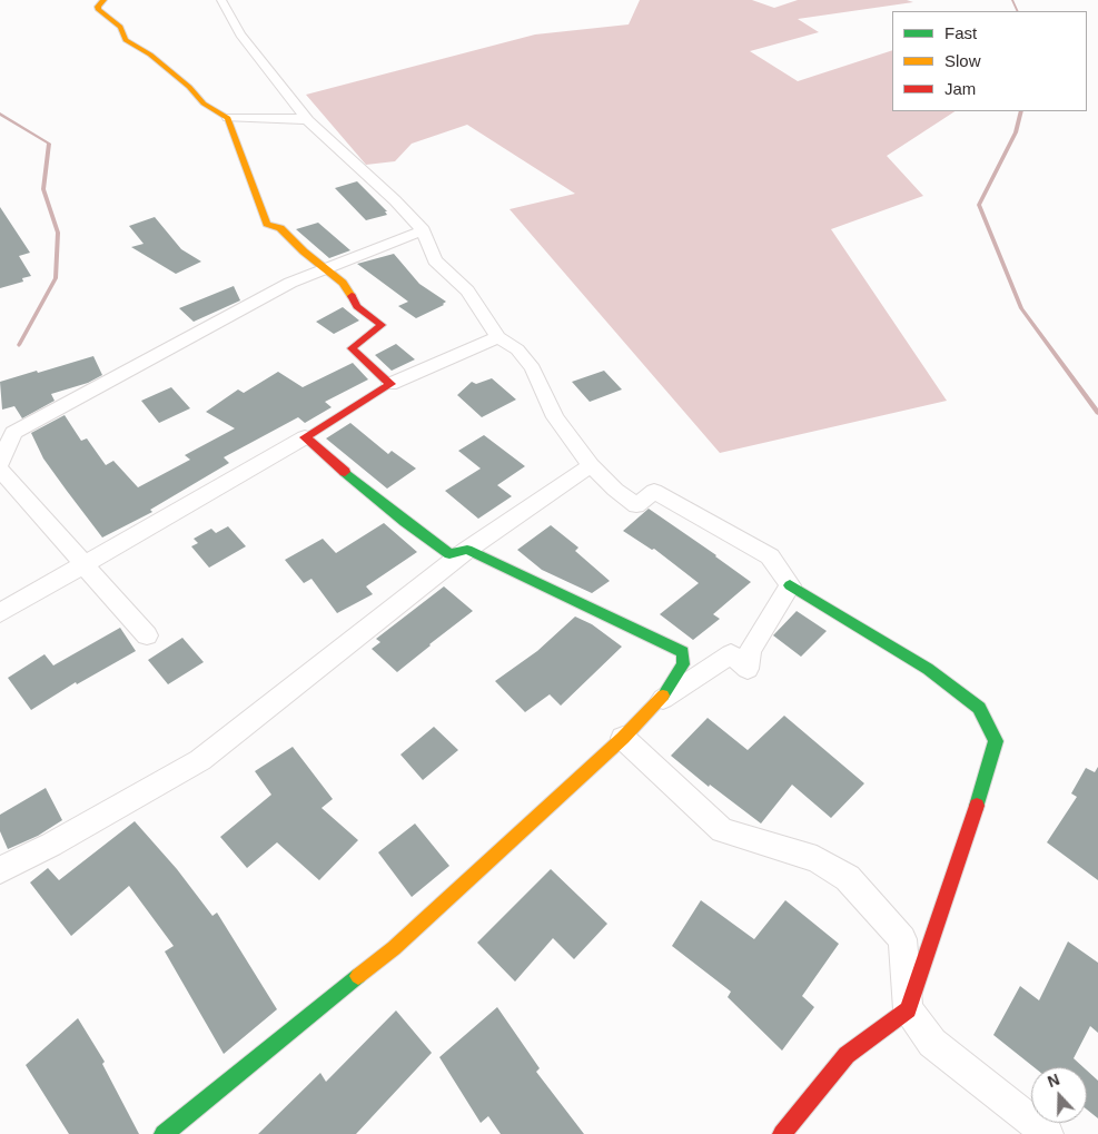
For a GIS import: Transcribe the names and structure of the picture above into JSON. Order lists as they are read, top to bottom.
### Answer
{
  "legend": ["Fast", "Slow", "Jam"],
  "north": "top"
}
